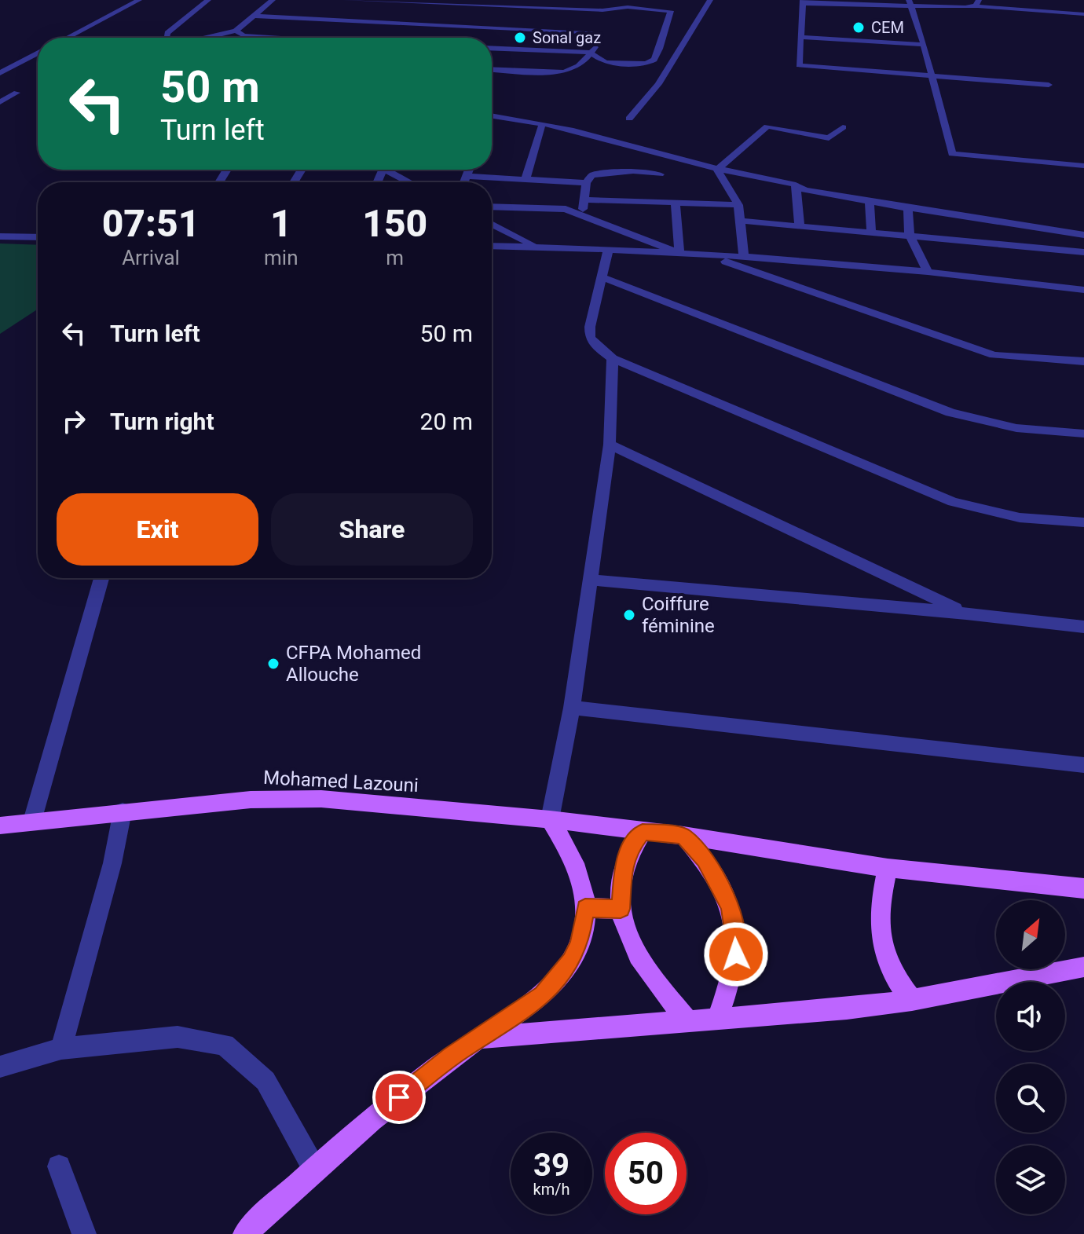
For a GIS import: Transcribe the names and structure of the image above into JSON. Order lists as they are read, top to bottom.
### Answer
{
  "streets": {
    "main road": ["Mohamed Lazouni"]
  },
  "places": [
    "CEM",
    "Sonal gaz",
    "Coiffure féminine",
    "CFPA Mohamed Allouche"
  ],
  "north": "top right",
  "page": {
    "turn": ["50 m", "Turn left"],
    "eta": [
      "07:51",
      "Arrival",
      "1",
      "min",
      "150",
      "m"
    ],
    "list": [
      {
        "name": "Turn left",
        "value": "50 m"
      },
      {
        "name": "Turn right",
        "value": "20 m"
      }
    ],
    "buttons": ["Exit", "Share"],
    "speed": "39 km/h",
    "limit": "50"
  }
}
